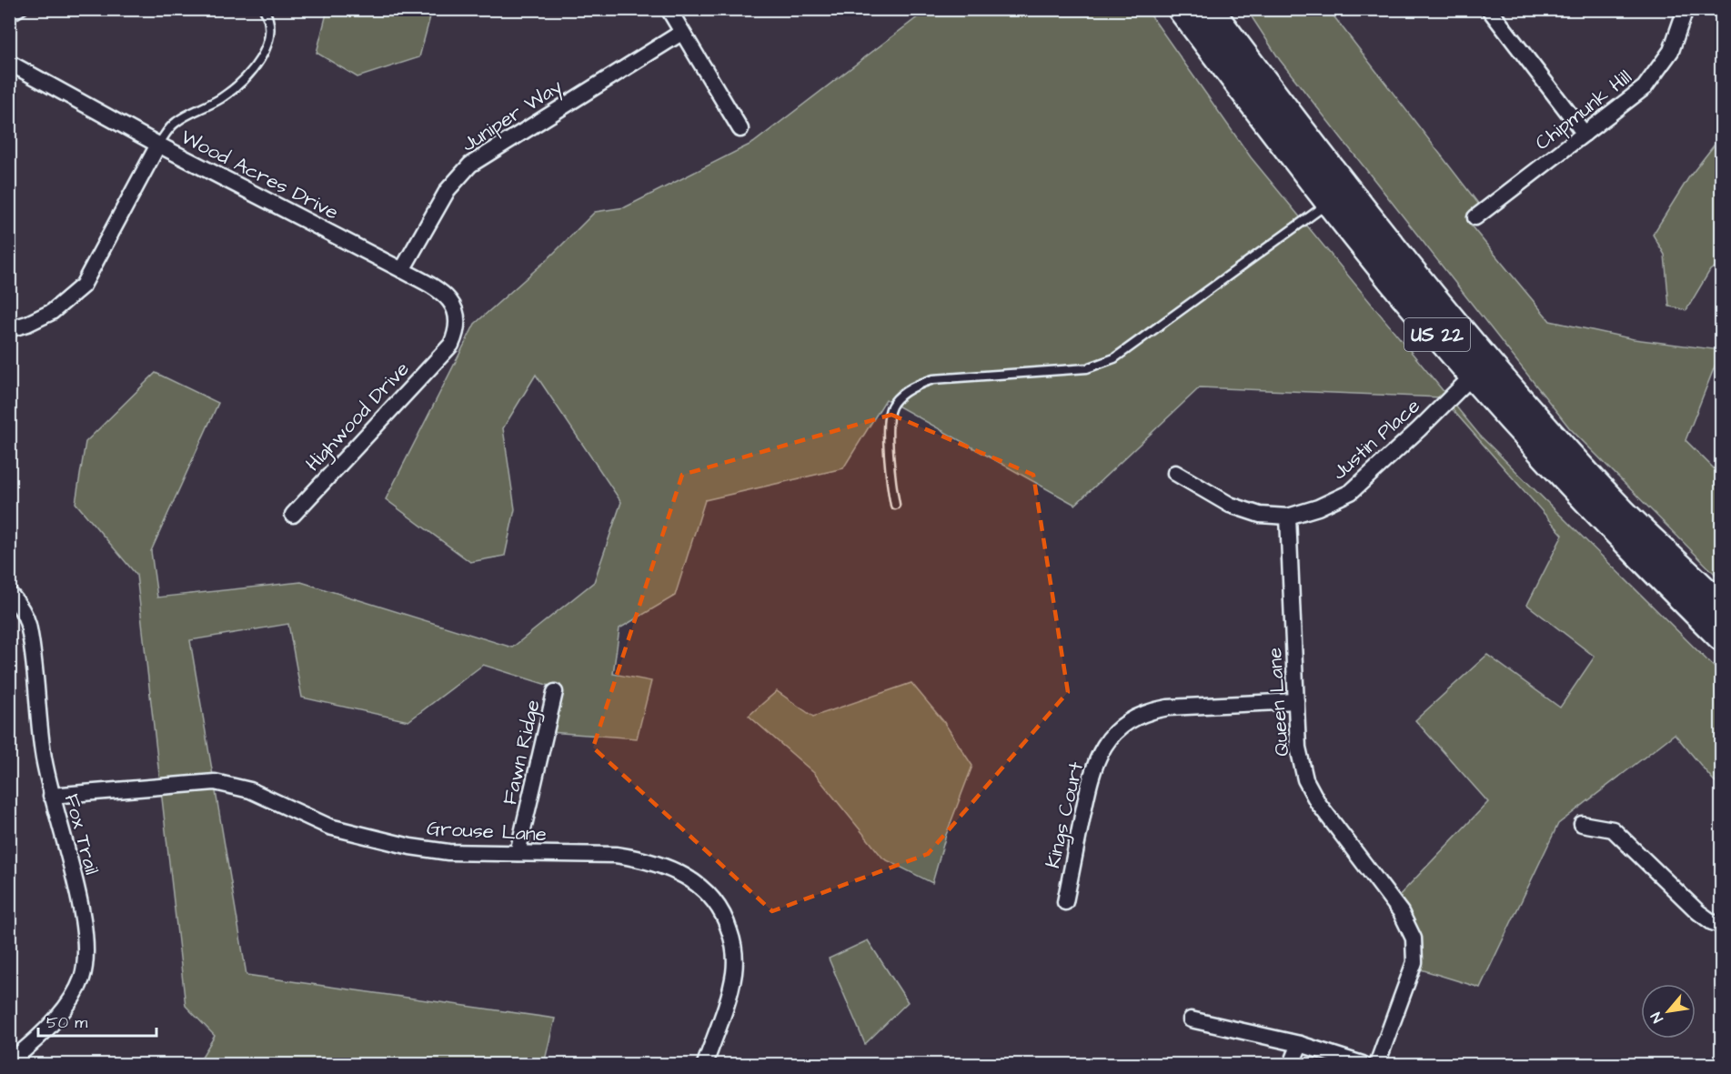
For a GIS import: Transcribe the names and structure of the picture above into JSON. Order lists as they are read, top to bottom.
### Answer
{
  "streets": {
    "highway": ["US 22"],
    "street": [
      "Chipmunk Hill",
      "Juniper Way",
      "Wood Acres Drive",
      "Highwood Drive",
      "Justin Place",
      "Queen Lane",
      "Fawn Ridge",
      "Kings Court",
      "Grouse Lane",
      "Fox Trail"
    ]
  },
  "crossings": [
    ["Juniper Way", "Wood Acres Drive"],
    ["Wood Acres Drive", "Highwood Drive"],
    ["US 22", "Justin Place"],
    ["Justin Place", "Queen Lane"],
    ["Queen Lane", "Kings Court"],
    ["Fawn Ridge", "Grouse Lane"],
    ["Grouse Lane", "Fox Trail"]
  ],
  "scale_bar": "50 m",
  "north": "bottom left"
}
